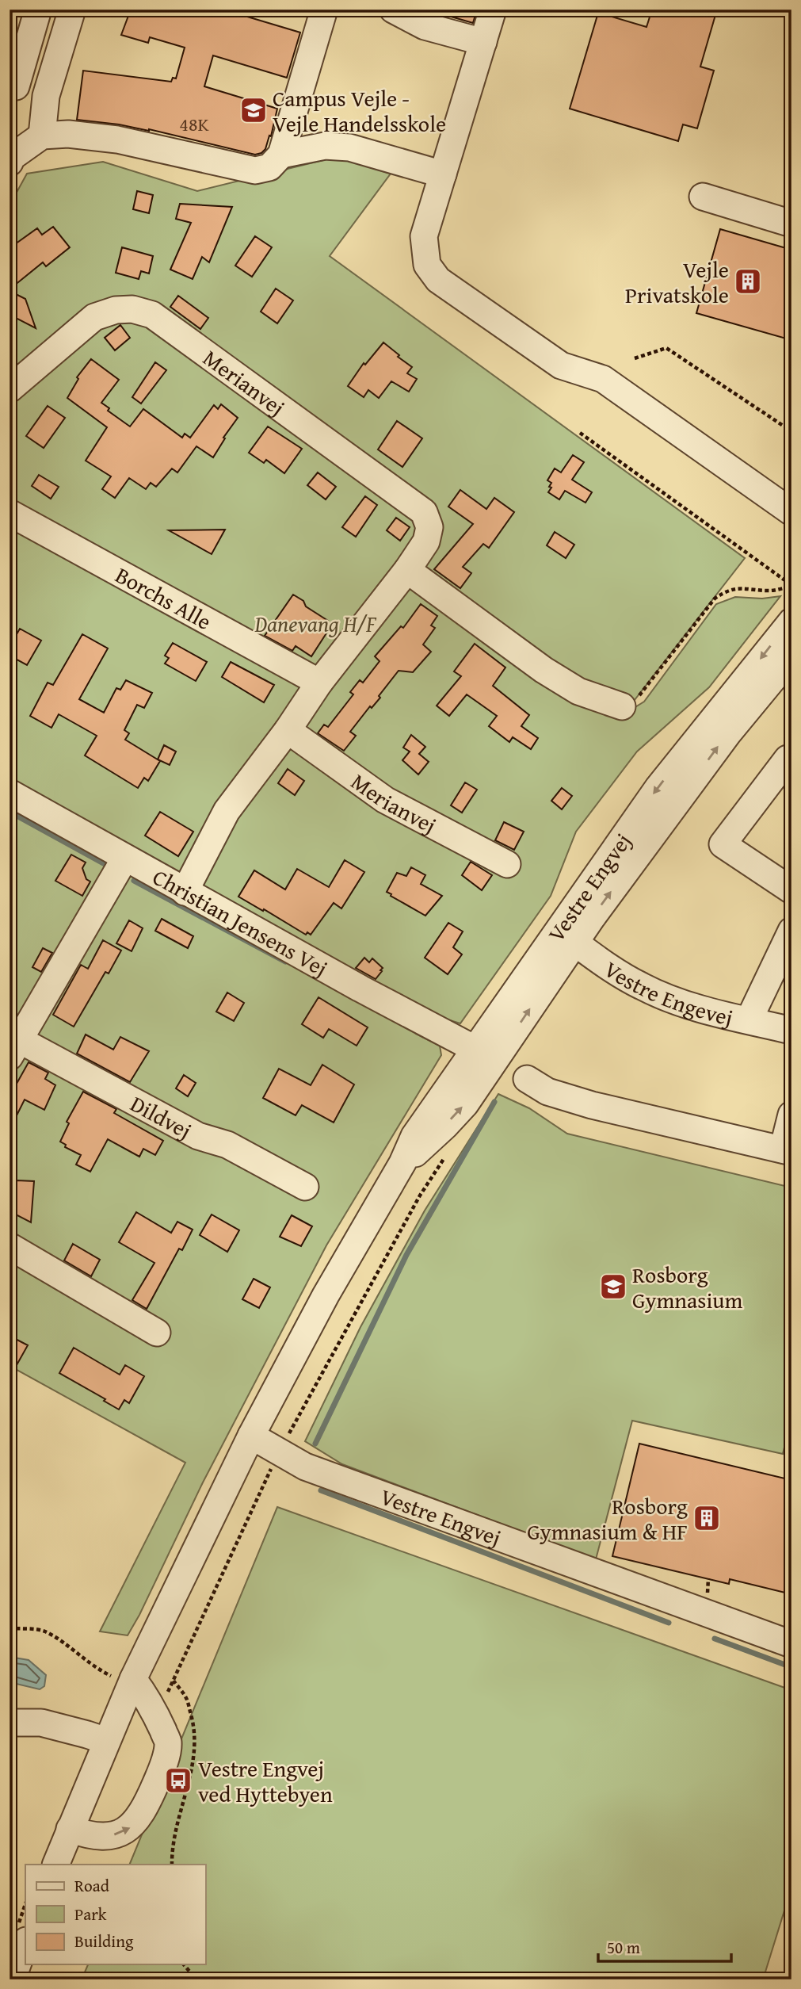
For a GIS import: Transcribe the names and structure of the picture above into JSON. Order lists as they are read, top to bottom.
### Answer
{
  "streets": {
    "street": [
      "Merianvej",
      "Borchs Alle",
      "Vestre Engvej",
      "Christian Jensens Vej",
      "Vestre Engevej",
      "Dildvej"
    ]
  },
  "crossings": [
    ["Merianvej", "Borchs Alle"],
    ["Merianvej", "Christian Jensens Vej"],
    ["Vestre Engvej", "Christian Jensens Vej"],
    ["Vestre Engvej", "Vestre Engevej"],
    ["Christian Jensens Vej", "Dildvej"]
  ],
  "parks": ["Danevang H/F"],
  "places": {
    "school or university": ["Campus Vejle - Vejle Handelsskole", "Rosborg Gymnasium"],
    "building": ["Vejle Privatskole", "Rosborg Gymnasium & HF"],
    "bus stop": ["Vestre Engvej ved Hyttebyen"]
  },
  "house_numbers": ["48K"],
  "legend": ["Road", "Park", "Building"],
  "scale_bar": "50 m"
}
